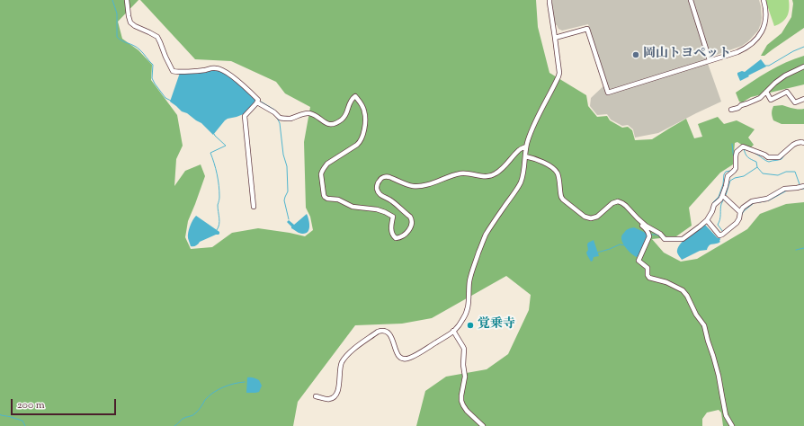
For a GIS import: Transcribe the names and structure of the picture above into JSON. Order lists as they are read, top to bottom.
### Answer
{
  "places": ["岡山トヨペット", "覚乗寺"],
  "scale_bar": "200 m"
}
